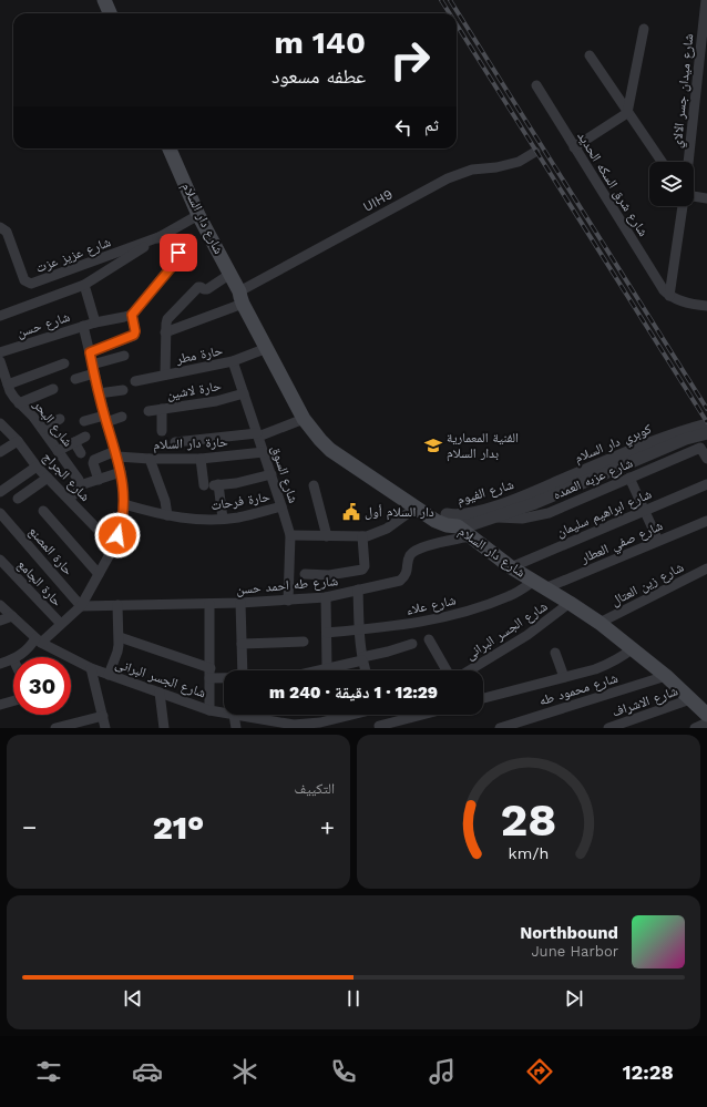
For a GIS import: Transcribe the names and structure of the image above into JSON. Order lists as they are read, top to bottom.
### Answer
{
  "streets": {
    "main road": ["شارع دار السلام"],
    "street": [
      "شارع ميدان جسر الالاي",
      "شارع شرق السكه الحديد",
      "UIH9",
      "شارع عزيز عزت",
      "شارع حسن",
      "حارة مطر",
      "حارة لاشين",
      "شارع البحر",
      "حارة دار السلام",
      "كوبري دار السلام",
      "شارع السوق",
      "شارع الجراج",
      "شارع عزبه العمده",
      "شارع الفيوم",
      "حارة فرحات",
      "شارع ابراهيم سليمان",
      "شارع صفي العطار",
      "حارة المصنع",
      "حارة الجامع",
      "شارع زين العتال",
      "شارع طه احمد حسن",
      "شارع علاء",
      "شارع الجسر البرانى",
      "شارع محمود طه",
      "شارع الاشراف"
    ]
  },
  "crossings": [
    ["UIH9", "شارع دار السلام"],
    ["شارع دار السلام", "حارة مطر"],
    ["شارع دار السلام", "شارع الفيوم"],
    ["شارع دار السلام", "شارع ابراهيم سليمان"],
    ["شارع دار السلام", "شارع صفي العطار"],
    ["شارع دار السلام", "شارع زين العتال"],
    ["شارع دار السلام", "شارع طه احمد حسن"],
    ["شارع دار السلام", "شارع علاء"],
    ["شارع دار السلام", "شارع الجسر البرانى"],
    ["شارع دار السلام", "شارع محمود طه"],
    ["شارع دار السلام", "شارع الاشراف"],
    ["حارة مطر", "شارع السوق"],
    ["حارة لاشين", "شارع السوق"],
    ["حارة دار السلام", "شارع السوق"],
    ["كوبري دار السلام", "شارع الفيوم"],
    ["شارع السوق", "حارة فرحات"],
    ["شارع السوق", "شارع طه احمد حسن"],
    ["شارع عزبه العمده", "شارع الفيوم"],
    ["شارع صفي العطار", "شارع علاء"],
    ["حارة المصنع", "شارع طه احمد حسن"]
  ],
  "places": {
    "school or university": ["الفنية المعمارية بدار السلام"],
    "public building": ["دار السلام أول"]
  },
  "page": {
    "turn": ["140 m", "عطفه مسعود"],
    "then": "ثم",
    "limit": "30",
    "trip": "12:29 · 1 دقيقة · 240 m",
    "tile": "التكييف",
    "heat": ["−", "21°", "+"],
    "song": ["Northbound", "June Harbor"],
    "tabs": "12:28",
    "gauge": ["28", "km/h"]
  }
}
